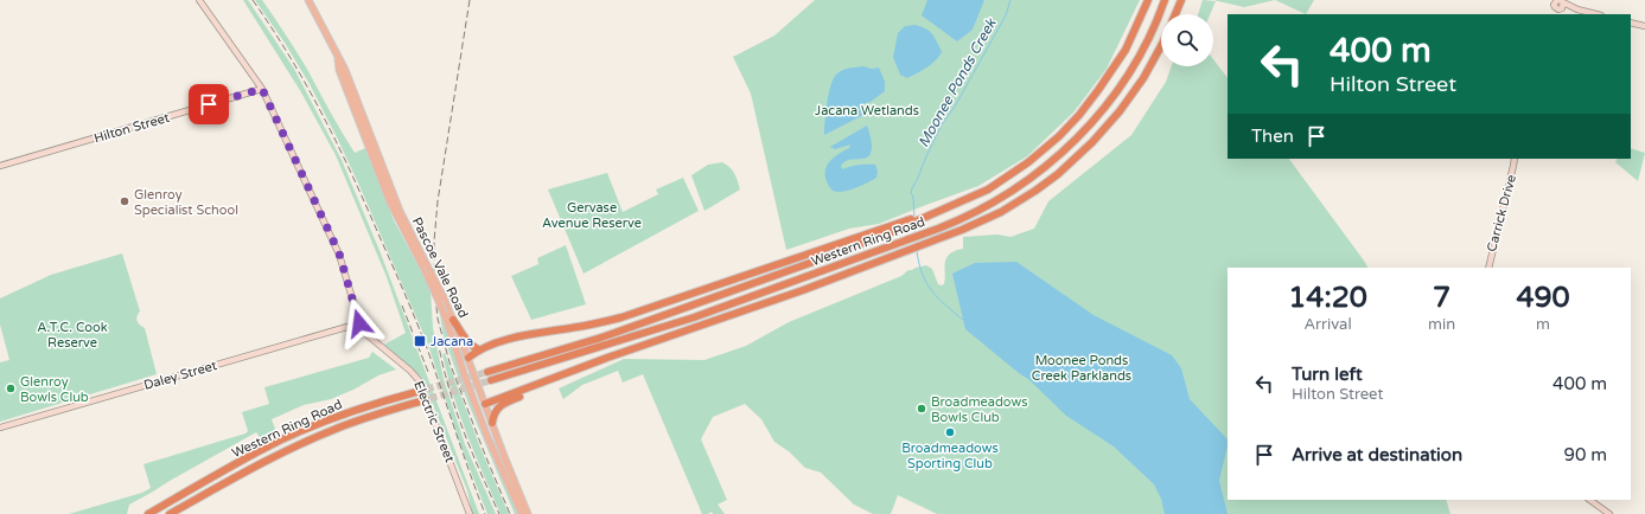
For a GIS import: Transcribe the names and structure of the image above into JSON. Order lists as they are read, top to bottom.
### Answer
{
  "streets": {
    "highway": ["Western Ring Road"],
    "main road": ["Pascoe Vale Road"],
    "street": [
      "Hilton Street",
      "Carrick Drive",
      "Daley Street",
      "Electric Street"
    ]
  },
  "crossings": [
    ["Daley Street", "Electric Street"]
  ],
  "water": ["Moonee Ponds Creek"],
  "parks": [
    "Jacana Wetlands",
    "Gervase Avenue Reserve",
    "A.T.C. Cook Reserve",
    "Moonee Ponds Creek Parklands"
  ],
  "places": {
    "other": [
      "Glenroy Specialist School",
      "Glenroy Bowls Club",
      "Broadmeadows Bowls Club",
      "Broadmeadows Sporting Club"
    ],
    "transit": ["Jacana"]
  },
  "page": {
    "turn": ["400 m", "Hilton Street"],
    "then": "Then",
    "eta": [
      "14:20",
      "Arrival",
      "7",
      "min",
      "490",
      "m"
    ],
    "list": [
      {
        "name": "Turn left",
        "note": "Hilton Street",
        "value": "400 m"
      },
      {
        "name": "Arrive at destination",
        "value": "90 m"
      }
    ]
  }
}
